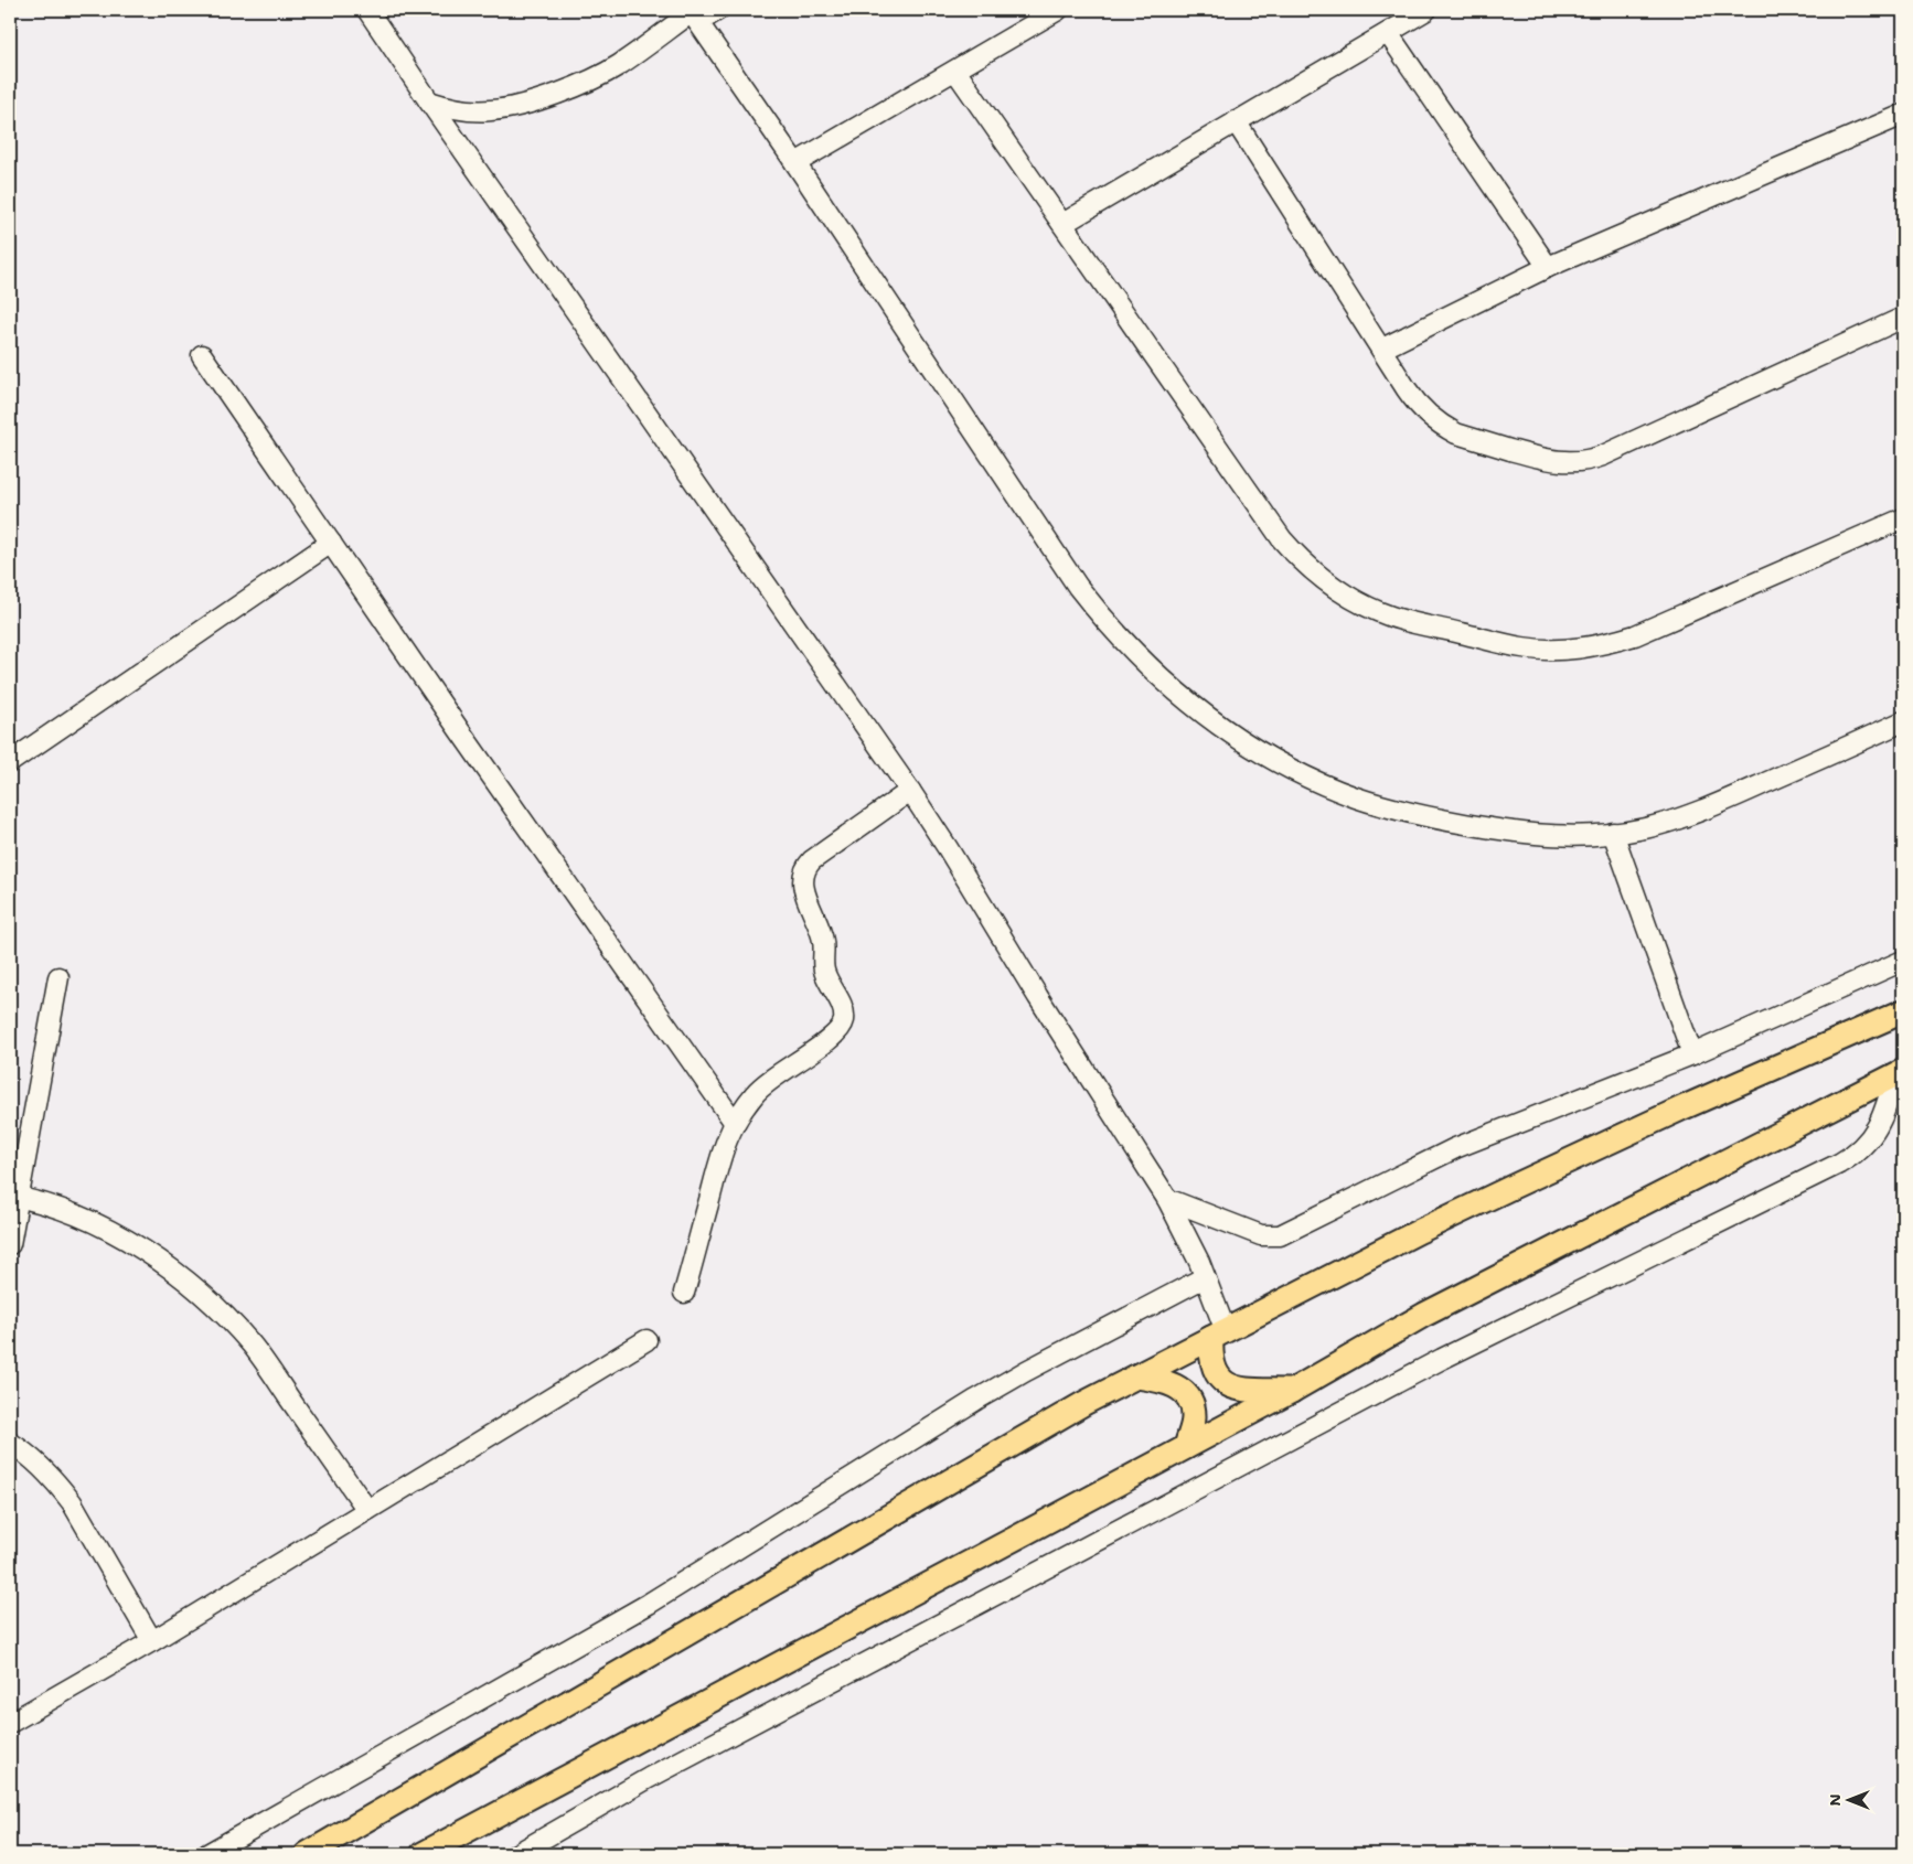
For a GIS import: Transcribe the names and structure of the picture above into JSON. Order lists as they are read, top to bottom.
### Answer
{
  "north": "left"
}
